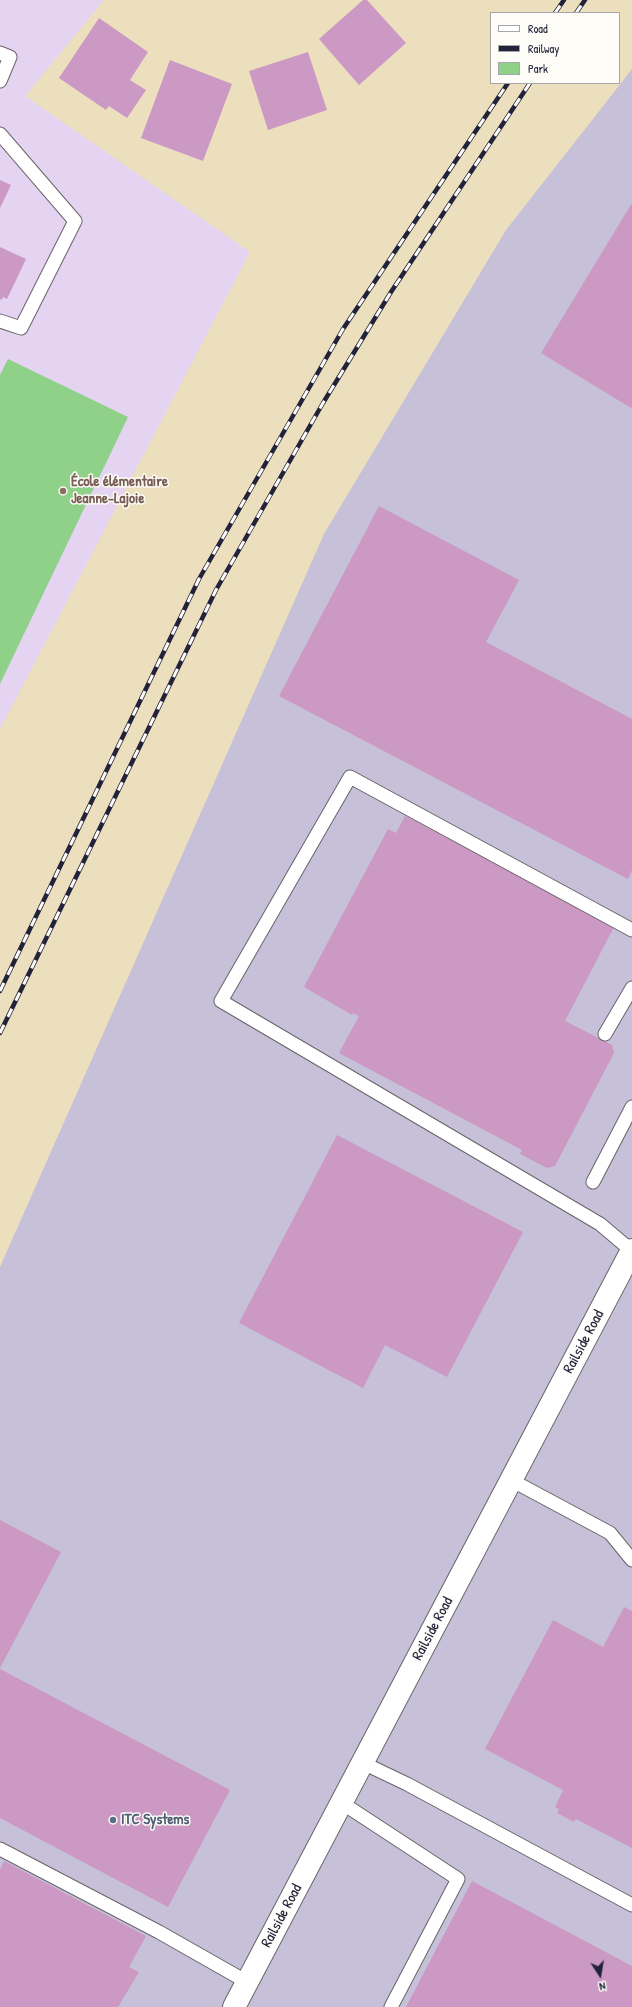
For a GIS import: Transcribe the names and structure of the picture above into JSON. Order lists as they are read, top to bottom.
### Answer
{
  "streets": {
    "street": ["Railside Road"]
  },
  "places": ["École élémentaire Jeanne-Lajoie", "ITC Systems"],
  "legend": ["Road", "Railway", "Park"],
  "north": "bottom"
}
